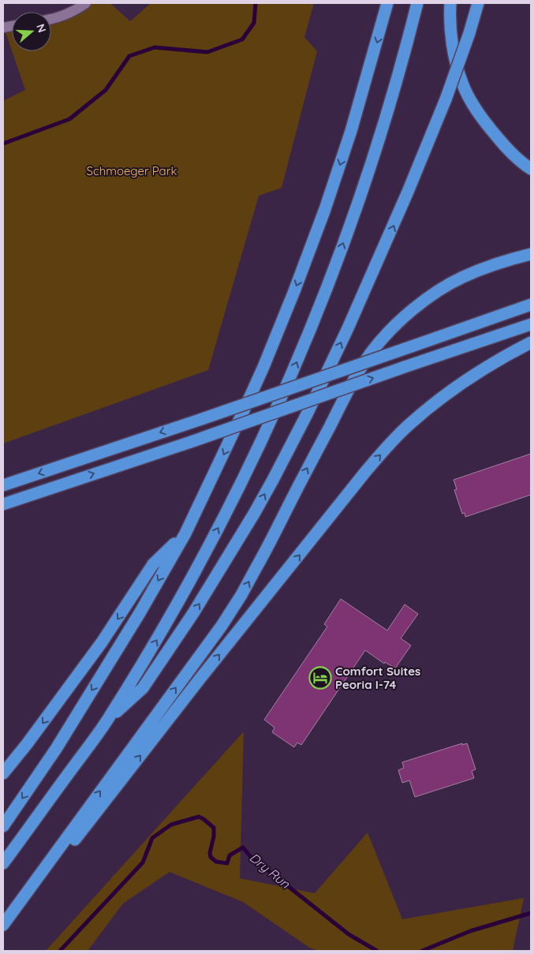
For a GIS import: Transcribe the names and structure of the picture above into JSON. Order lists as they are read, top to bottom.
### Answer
{
  "water": ["Dry Run"],
  "parks": ["Schmoeger Park"],
  "places": {
    "hotel": ["Comfort Suites Peoria I-74"]
  },
  "north": "right"
}
